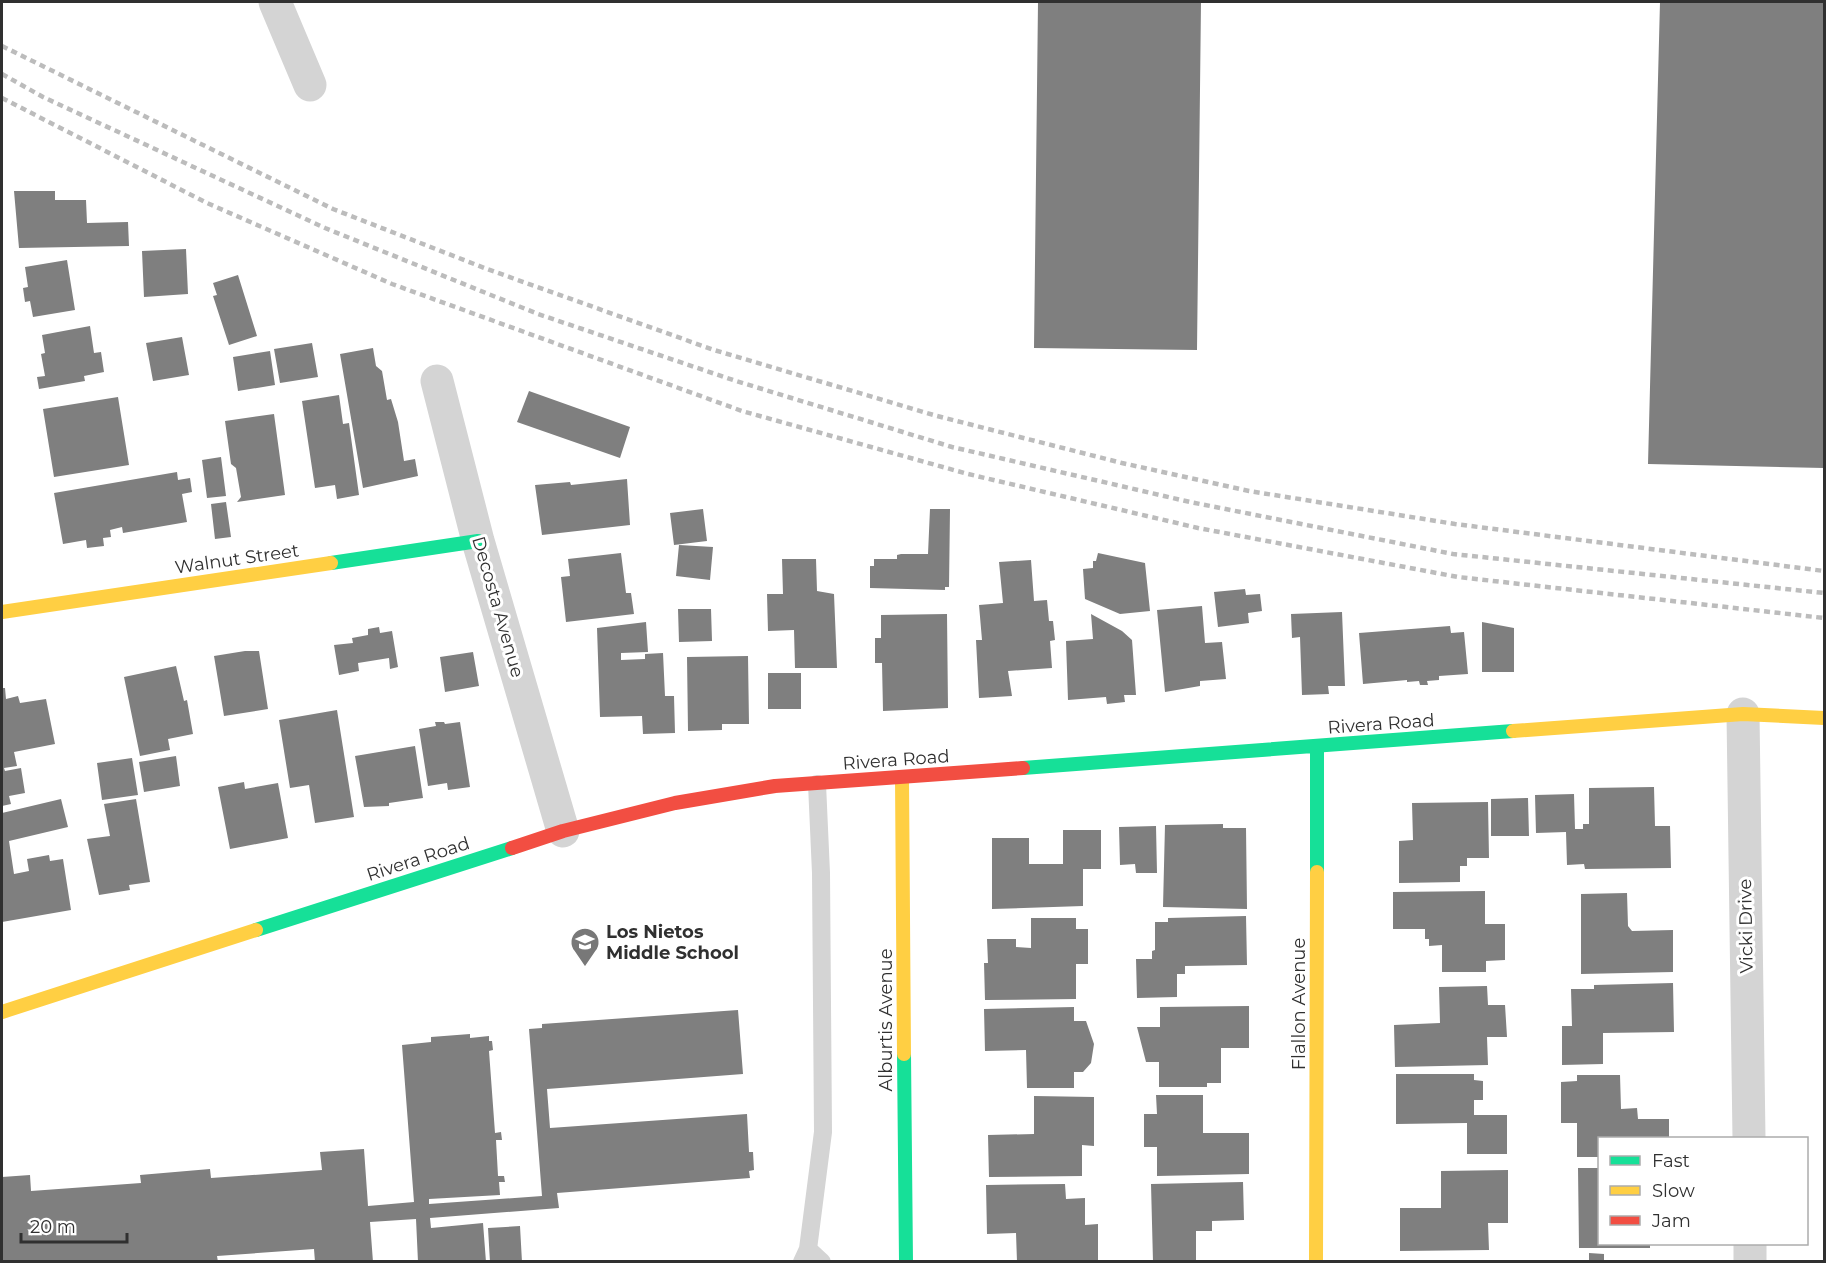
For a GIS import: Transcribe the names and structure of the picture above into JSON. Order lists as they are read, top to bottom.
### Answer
{
  "streets": {
    "street": [
      "Walnut Street",
      "Decosta Avenue",
      "Rivera Road",
      "Vicki Drive",
      "Flallon Avenue",
      "Alburtis Avenue"
    ]
  },
  "crossings": [
    ["Walnut Street", "Decosta Avenue"],
    ["Decosta Avenue", "Rivera Road"],
    ["Rivera Road", "Vicki Drive"],
    ["Rivera Road", "Flallon Avenue"],
    ["Rivera Road", "Alburtis Avenue"]
  ],
  "places": {
    "school or university": ["Los Nietos Middle School"]
  },
  "legend": ["Fast", "Slow", "Jam"],
  "scale_bar": "20 m"
}
